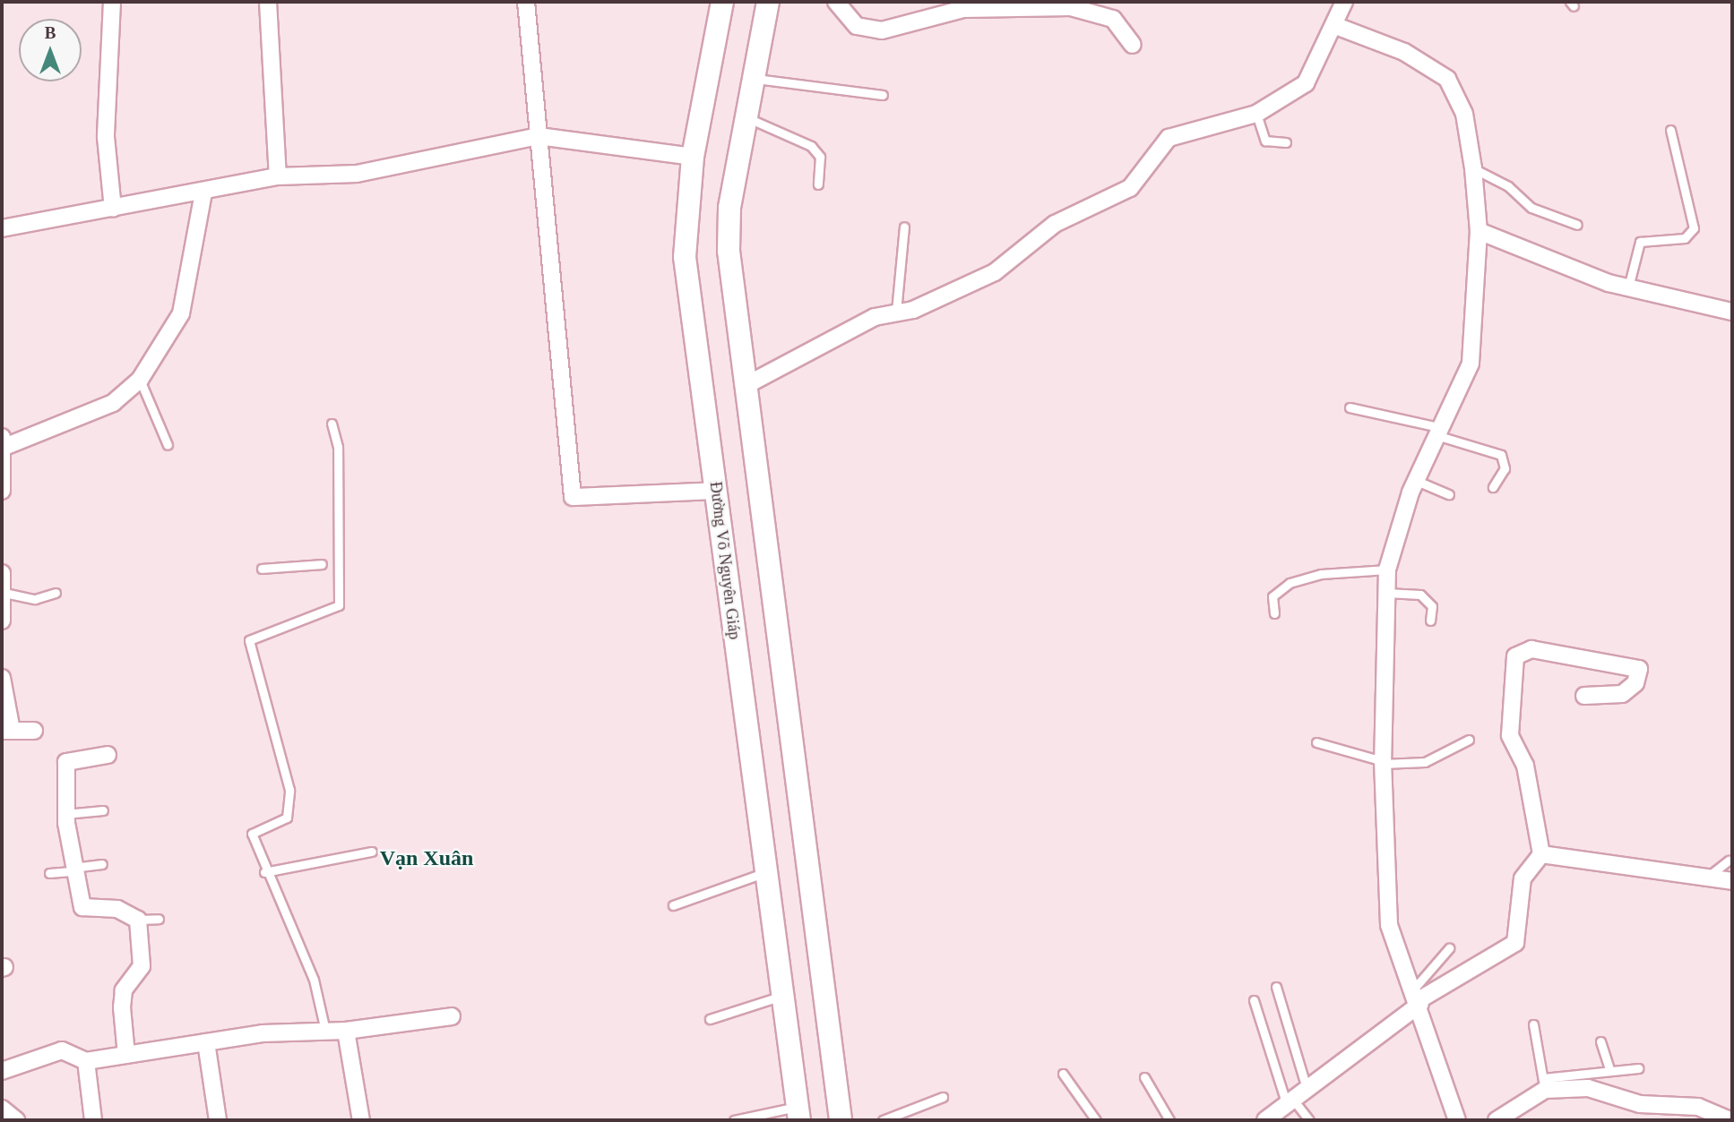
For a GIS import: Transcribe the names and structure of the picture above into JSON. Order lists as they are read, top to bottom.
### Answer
{
  "streets": {
    "main road": ["Đường Võ Nguyên Giáp"]
  },
  "districts": ["Vạn Xuân"],
  "north": "top"
}
